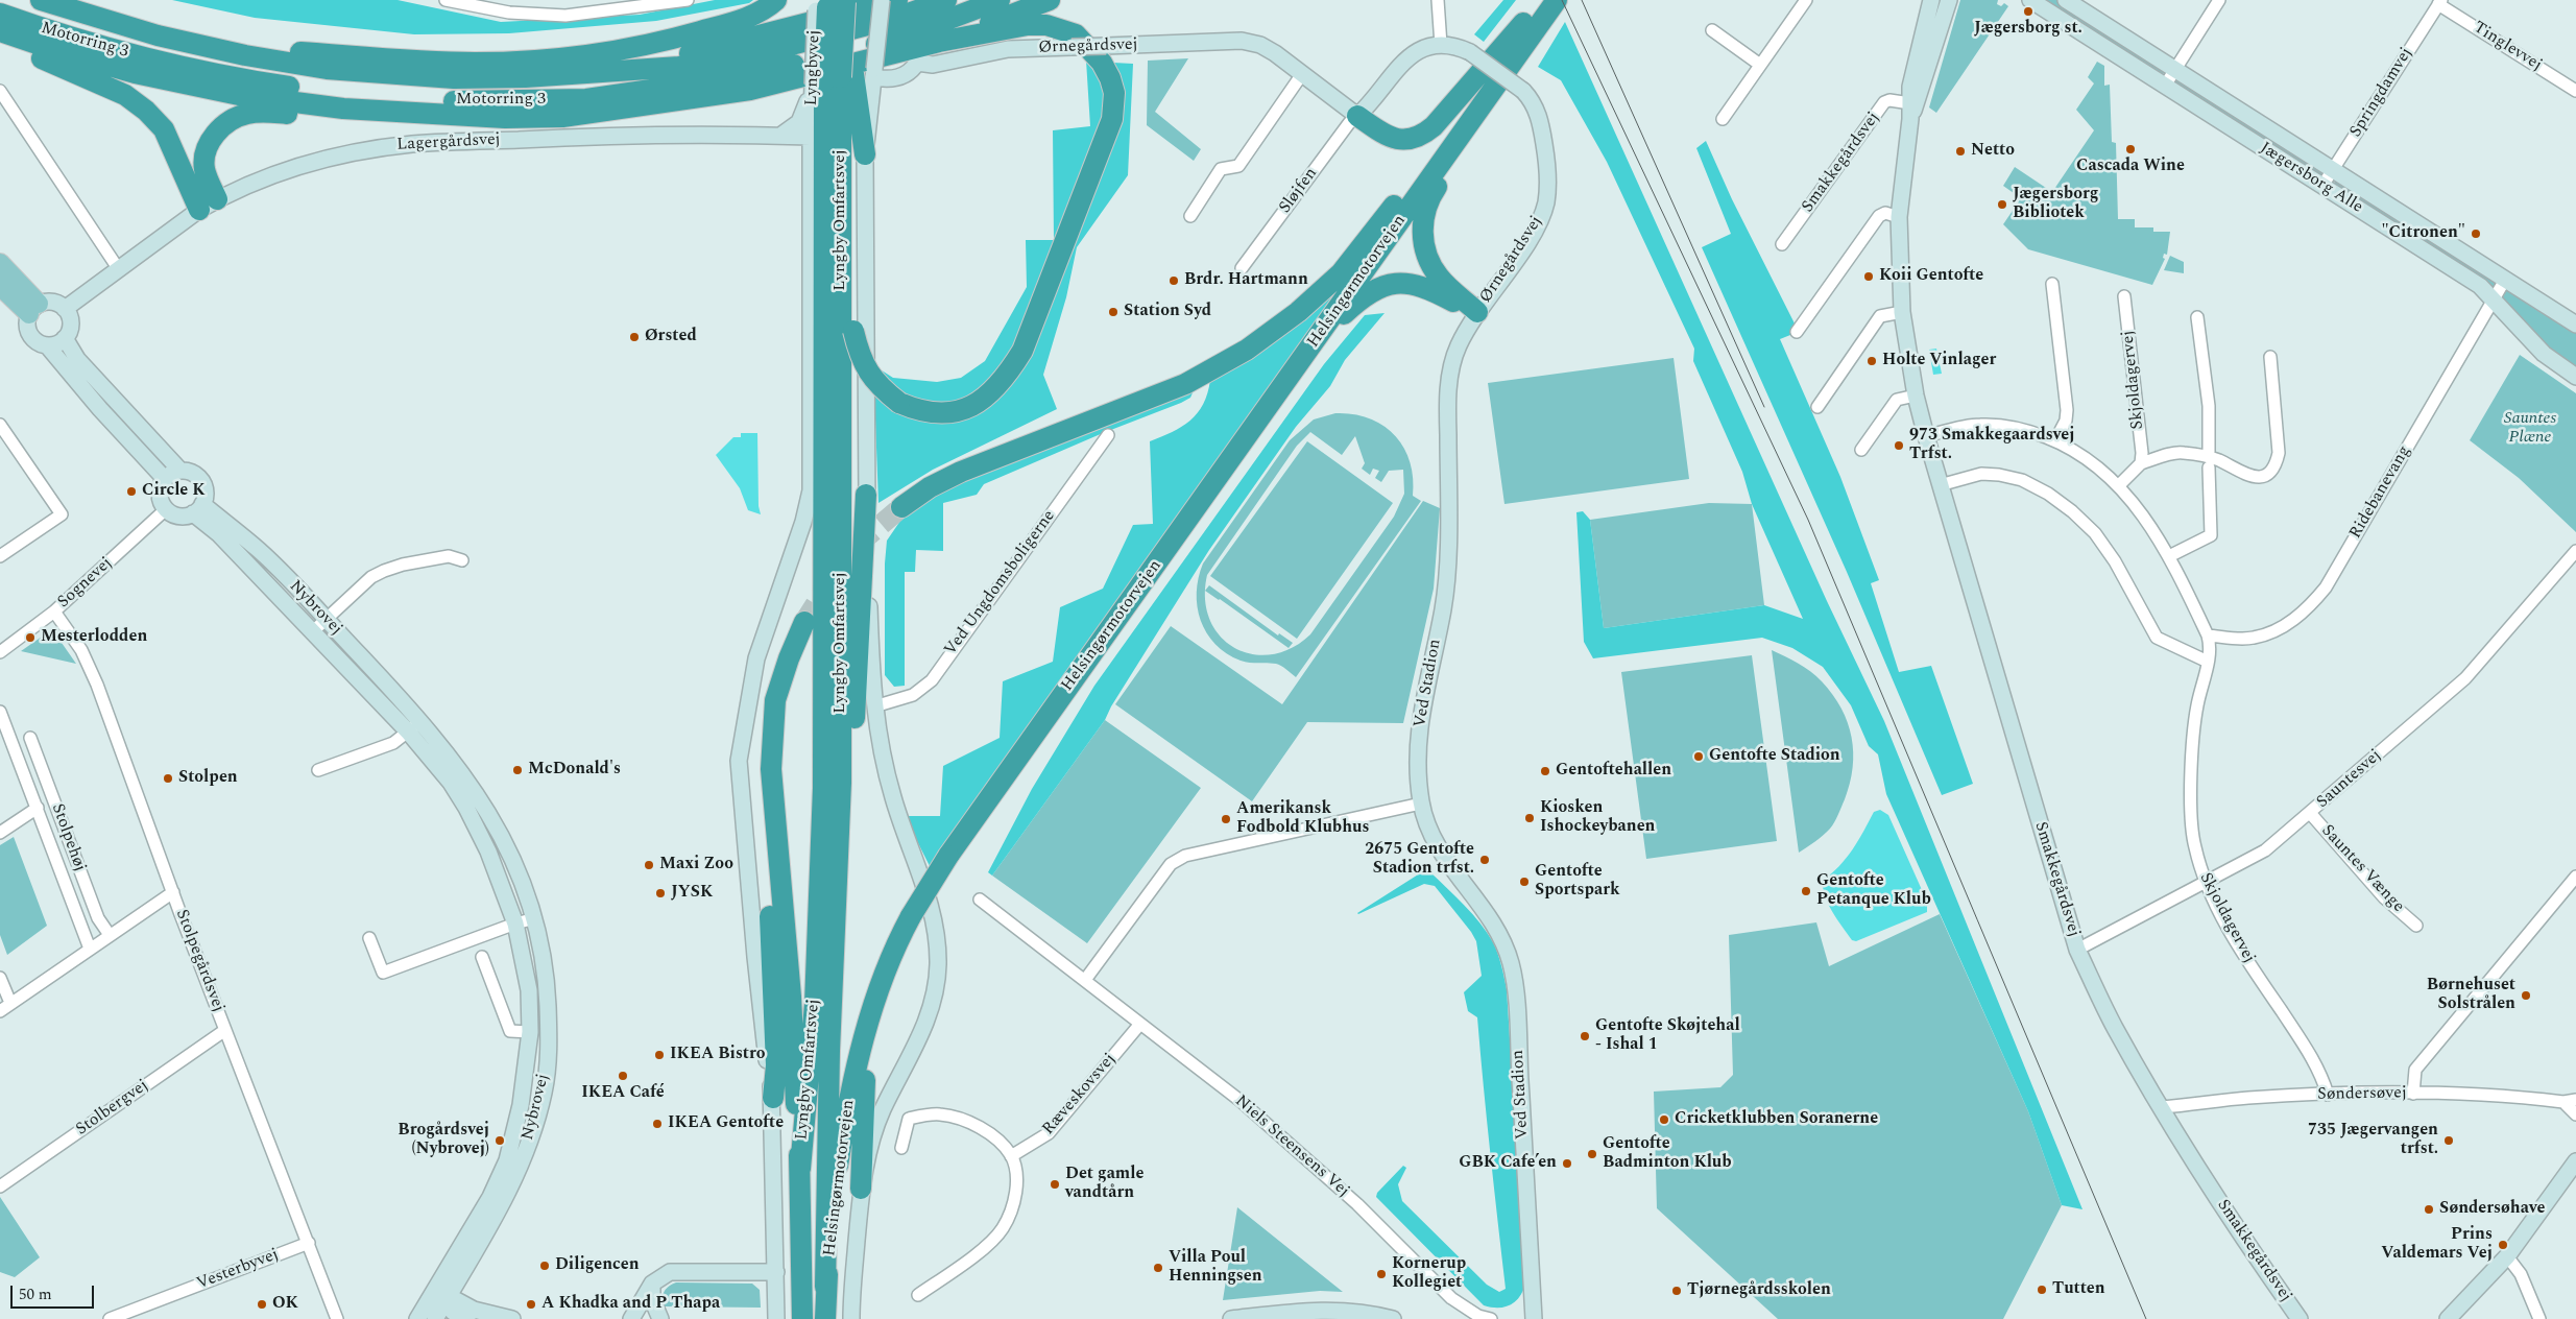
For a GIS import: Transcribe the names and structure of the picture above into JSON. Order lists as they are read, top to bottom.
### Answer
{
  "streets": {
    "highway": ["Motorring 3", "Lyngby Omfartsvej", "Helsingørmotorvejen"],
    "street": [
      "Ørnegårdsvej",
      "Tinglevvej",
      "Lyngbyvej",
      "Springdamvej",
      "Lagergårdsvej",
      "Smakkegårdsvej",
      "Jægersborg Alle",
      "Sløjfen",
      "Skjoldagervej",
      "Ridebanevang",
      "Sognevej",
      "Ved Ungdomsboligerne",
      "Nybrovej",
      "Ved Stadion",
      "Sauntesvej",
      "Stolpehøj",
      "Sauntes Vænge",
      "Stolpegårdsvej",
      "Ræveskovsvej",
      "Søndersøvej",
      "Stolbergvej",
      "Niels Steensens Vej",
      "Vesterbyvej"
    ]
  },
  "crossings": [
    ["Ørnegårdsvej", "Lyngbyvej"],
    ["Ørnegårdsvej", "Sløjfen"],
    ["Ørnegårdsvej", "Lyngby Omfartsvej"],
    ["Ørnegårdsvej", "Ved Stadion"],
    ["Tinglevvej", "Springdamvej"],
    ["Lyngbyvej", "Lagergårdsvej"],
    ["Lyngbyvej", "Lyngby Omfartsvej"],
    ["Springdamvej", "Jægersborg Alle"],
    ["Smakkegårdsvej", "Skjoldagervej"],
    ["Smakkegårdsvej", "Sauntesvej"],
    ["Smakkegårdsvej", "Søndersøvej"],
    ["Jægersborg Alle", "Ridebanevang"],
    ["Lyngby Omfartsvej", "Helsingørmotorvejen"],
    ["Skjoldagervej", "Ridebanevang"],
    ["Skjoldagervej", "Sauntesvej"],
    ["Skjoldagervej", "Søndersøvej"],
    ["Sognevej", "Nybrovej"],
    ["Sognevej", "Stolpegårdsvej"],
    ["Sauntesvej", "Sauntes Vænge"],
    ["Stolpegårdsvej", "Stolbergvej"],
    ["Stolpegårdsvej", "Vesterbyvej"],
    ["Ræveskovsvej", "Niels Steensens Vej"]
  ],
  "parks": ["Sauntes Plæne"],
  "places": [
    "Jægersborg st.",
    "Cascada Wine",
    "Netto",
    "Jægersborg Bibliotek",
    "\"Citronen\"",
    "Koii Gentofte",
    "Brdr. Hartmann",
    "Station Syd",
    "Ørsted",
    "Holte Vinlager",
    "973 Smakkegaardsvej Trfst.",
    "Circle K",
    "Mesterlodden",
    "Gentofte Stadion",
    "McDonald's",
    "Gentoftehallen",
    "Stolpen",
    "Kiosken Ishockeybanen",
    "Amerikansk Fodbold Klubhus",
    "2675 Gentofte Stadion trfst.",
    "Maxi Zoo",
    "Gentofte Sportspark",
    "Gentofte Petanque Klub",
    "JYSK",
    "Børnehuset Solstrålen",
    "Gentofte Skøjtehal - Ishal 1",
    "IKEA Bistro",
    "IKEA Café",
    "Cricketklubben Soranerne",
    "IKEA Gentofte",
    "Brogårdsvej (Nybrovej)",
    "735 Jægervangen trfst.",
    "Gentofte Badminton Klub",
    "GBK Cafe’en",
    "Det gamle vandtårn",
    "Søndersøhave",
    "Prins Valdemars Vej",
    "Diligencen",
    "Villa Poul Henningsen",
    "Kornerup Kollegiet",
    "Tutten",
    "Tjørnegårdsskolen",
    "OK",
    "A Khadka and P Thapa"
  ],
  "scale_bar": "50 m"
}
